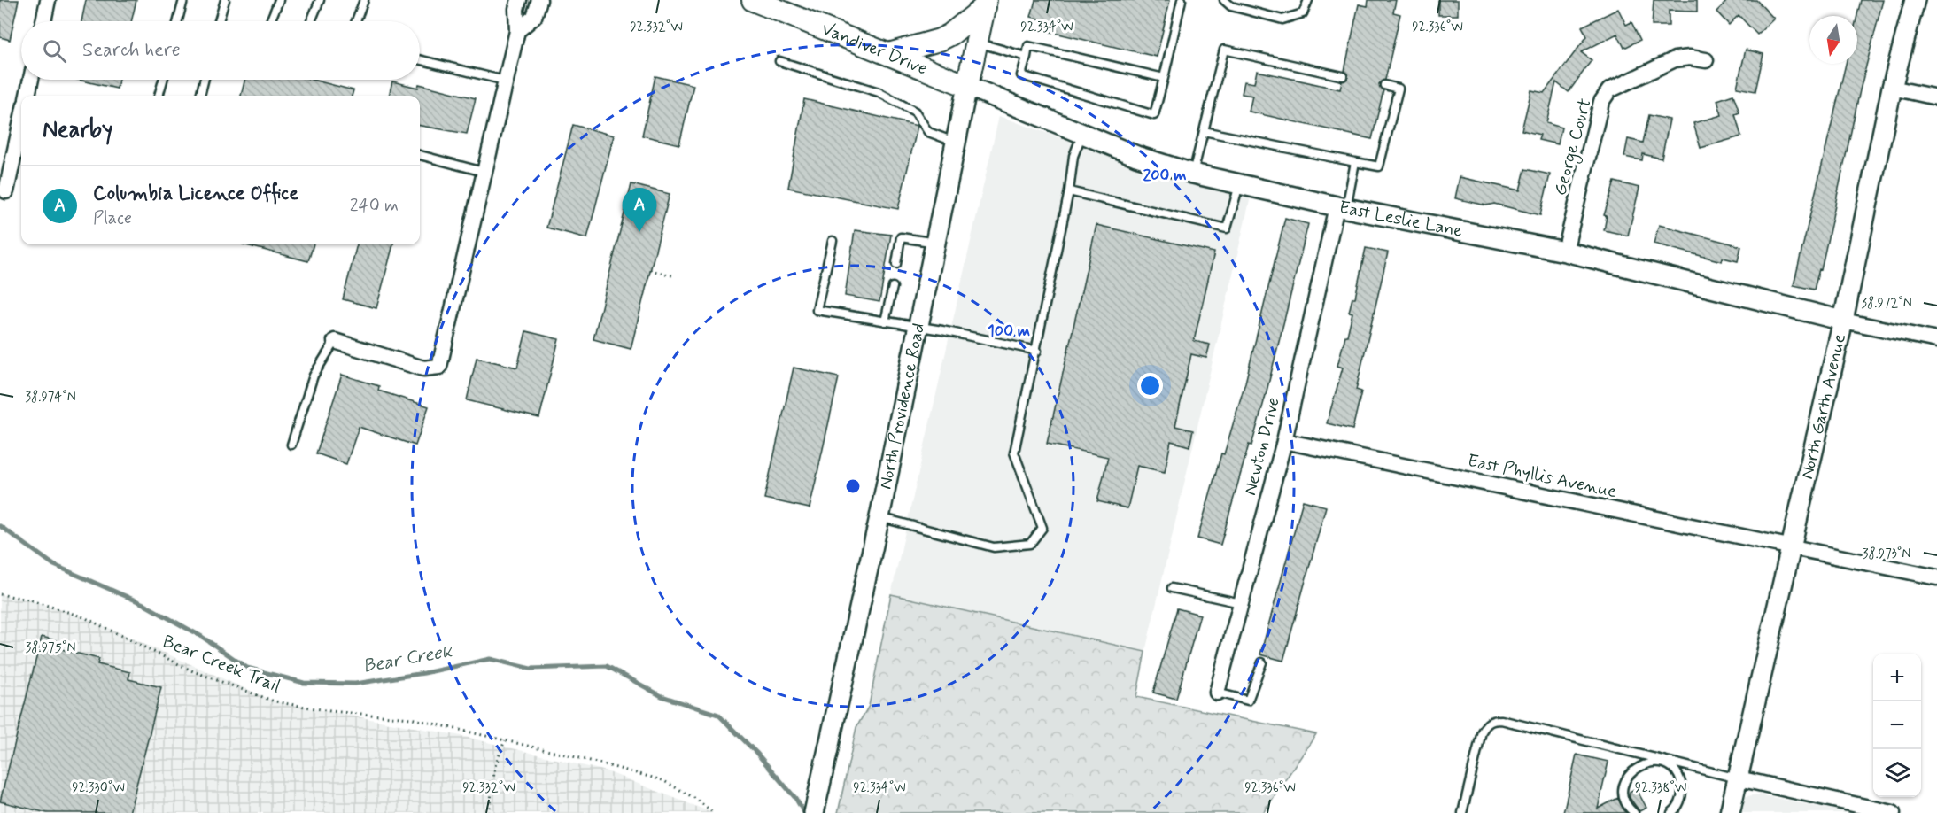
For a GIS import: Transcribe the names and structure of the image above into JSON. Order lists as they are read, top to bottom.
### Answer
{
  "streets": {
    "main road": ["Vandiver Drive", "North Providence Road"],
    "street": [
      "George Court",
      "East Leslie Lane",
      "North Garth Avenue",
      "Newton Drive",
      "East Phyllis Avenue"
    ],
    "path": ["Bear Creek Trail"]
  },
  "crossings": [
    ["Vandiver Drive", "East Leslie Lane"],
    ["Vandiver Drive", "North Providence Road"],
    ["George Court", "East Leslie Lane"],
    ["East Leslie Lane", "North Garth Avenue"],
    ["East Leslie Lane", "North Providence Road"],
    ["East Leslie Lane", "Newton Drive"],
    ["North Garth Avenue", "East Phyllis Avenue"],
    ["Newton Drive", "East Phyllis Avenue"]
  ],
  "water": ["Bear Creek"],
  "north": "bottom",
  "page": {
    "search": "Search here",
    "heading": "Nearby",
    "list": [
      {
        "mark": "A",
        "name": "Columbia Licence Office",
        "note": "Place",
        "value": "240 m"
      }
    ],
    "pins": "A",
    "map_buttons": ["+", "−"]
  },
  "coordinates": [
    "92.332°W",
    "92.334°W",
    "92.336°W",
    "38.972°N",
    "38.974°N",
    "38.973°N",
    "38.975°N",
    "92.330°W",
    "92.338°W"
  ],
  "rings": ["200 m", "100 m"]
}
